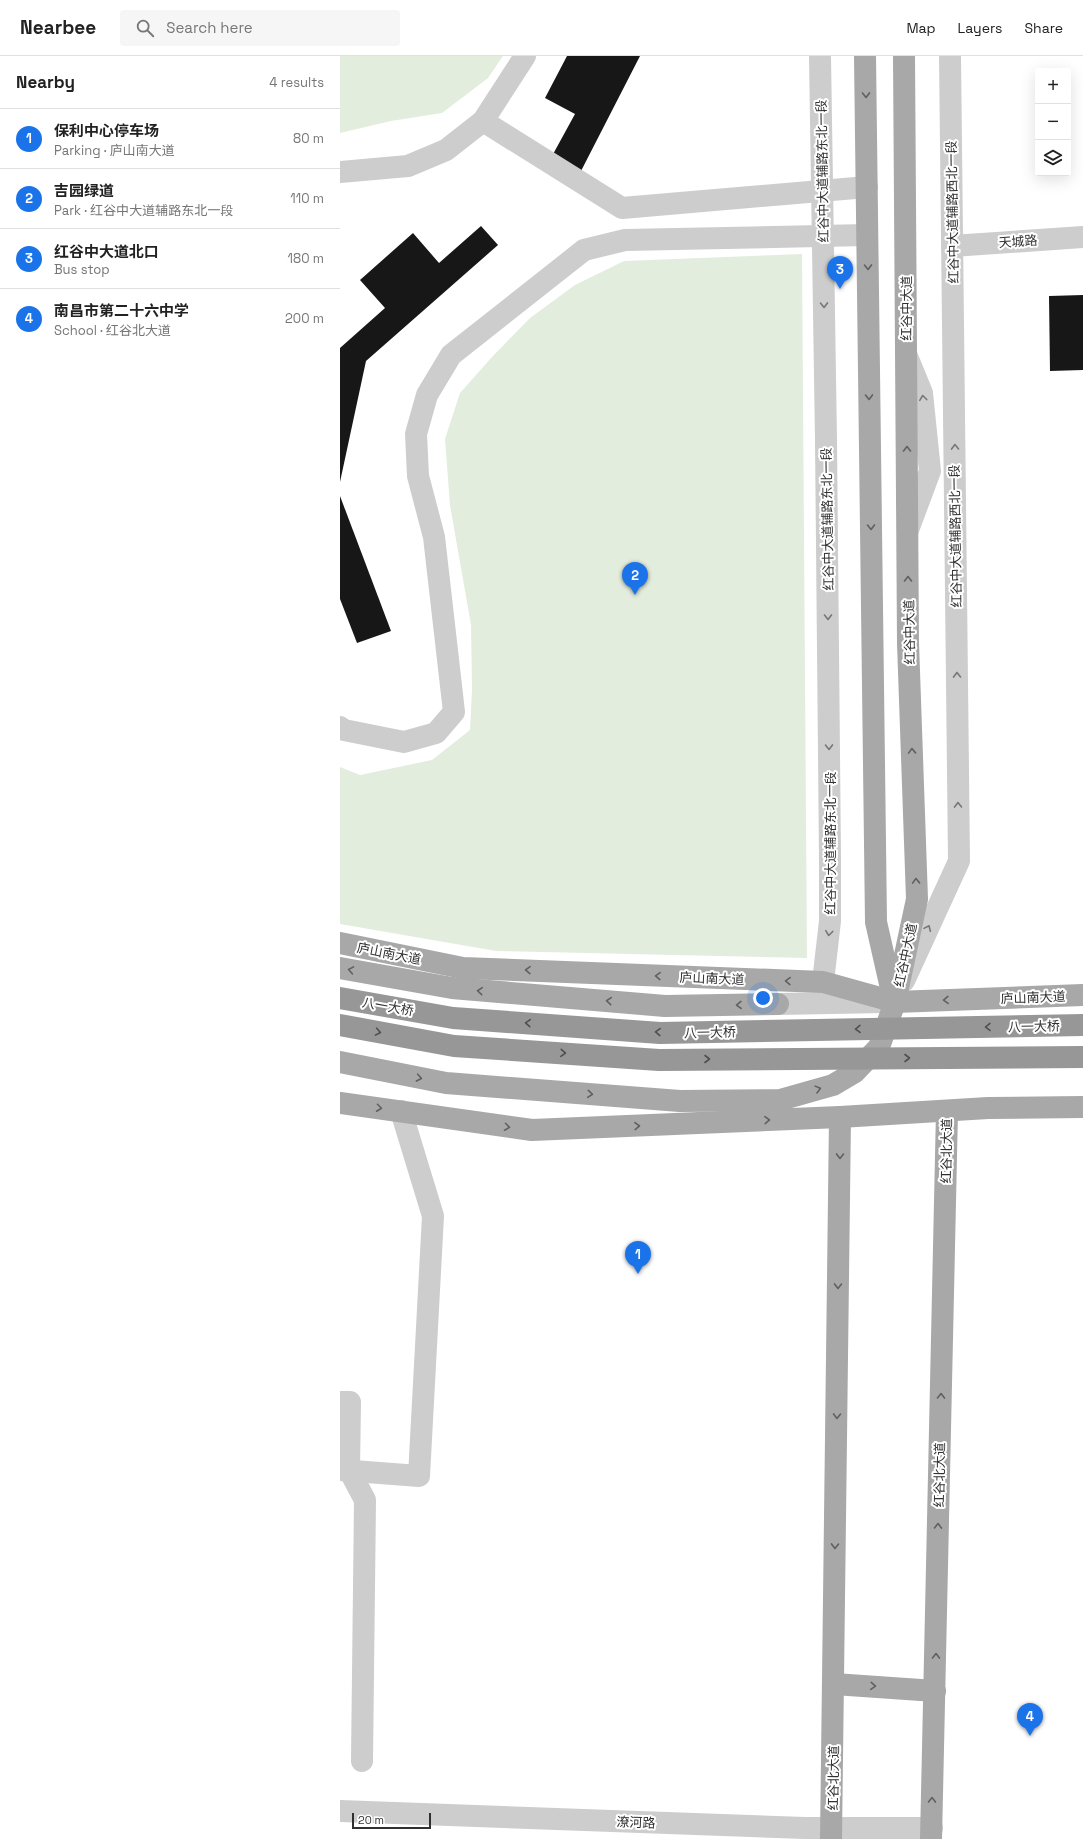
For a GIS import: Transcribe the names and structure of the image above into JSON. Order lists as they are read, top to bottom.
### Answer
{
  "streets": {
    "highway": ["八一大桥"],
    "main road": ["红谷中大道", "庐山南大道", "红谷北大道"],
    "street": [
      "红谷中大道辅路东北一段",
      "红谷中大道辅路西北一段",
      "天城路",
      "潦河路"
    ]
  },
  "crossings": [
    ["红谷中大道辅路东北一段", "庐山南大道"],
    ["红谷中大道辅路西北一段", "天城路"],
    ["红谷中大道辅路西北一段", "红谷中大道"],
    ["红谷中大道辅路西北一段", "庐山南大道"],
    ["红谷中大道", "庐山南大道"],
    ["红谷北大道", "潦河路"]
  ],
  "one_way": ["红谷中大道辅路东北一段", "红谷中大道辅路西北一段"],
  "scale_bar": "20 m",
  "page": {
    "header": "Nearbee",
    "search": "Search here",
    "nav": ["Map", "Layers", "Share"],
    "heading": ["Nearby", "4 results"],
    "map_buttons": ["+", "−"],
    "list": [
      {
        "mark": "1",
        "name": "保利中心停车场",
        "note": "Parking · 庐山南大道",
        "value": "80 m"
      },
      {
        "mark": "2",
        "name": "吉园绿道",
        "note": "Park · 红谷中大道辅路东北一段",
        "value": "110 m"
      },
      {
        "mark": "3",
        "name": "红谷中大道北口",
        "note": "Bus stop",
        "value": "180 m"
      },
      {
        "mark": "4",
        "name": "南昌市第二十六中学",
        "note": "School · 红谷北大道",
        "value": "200 m"
      }
    ],
    "pins": [
      "3",
      "2",
      "1",
      "4"
    ],
    "scale": "20 m"
  }
}
